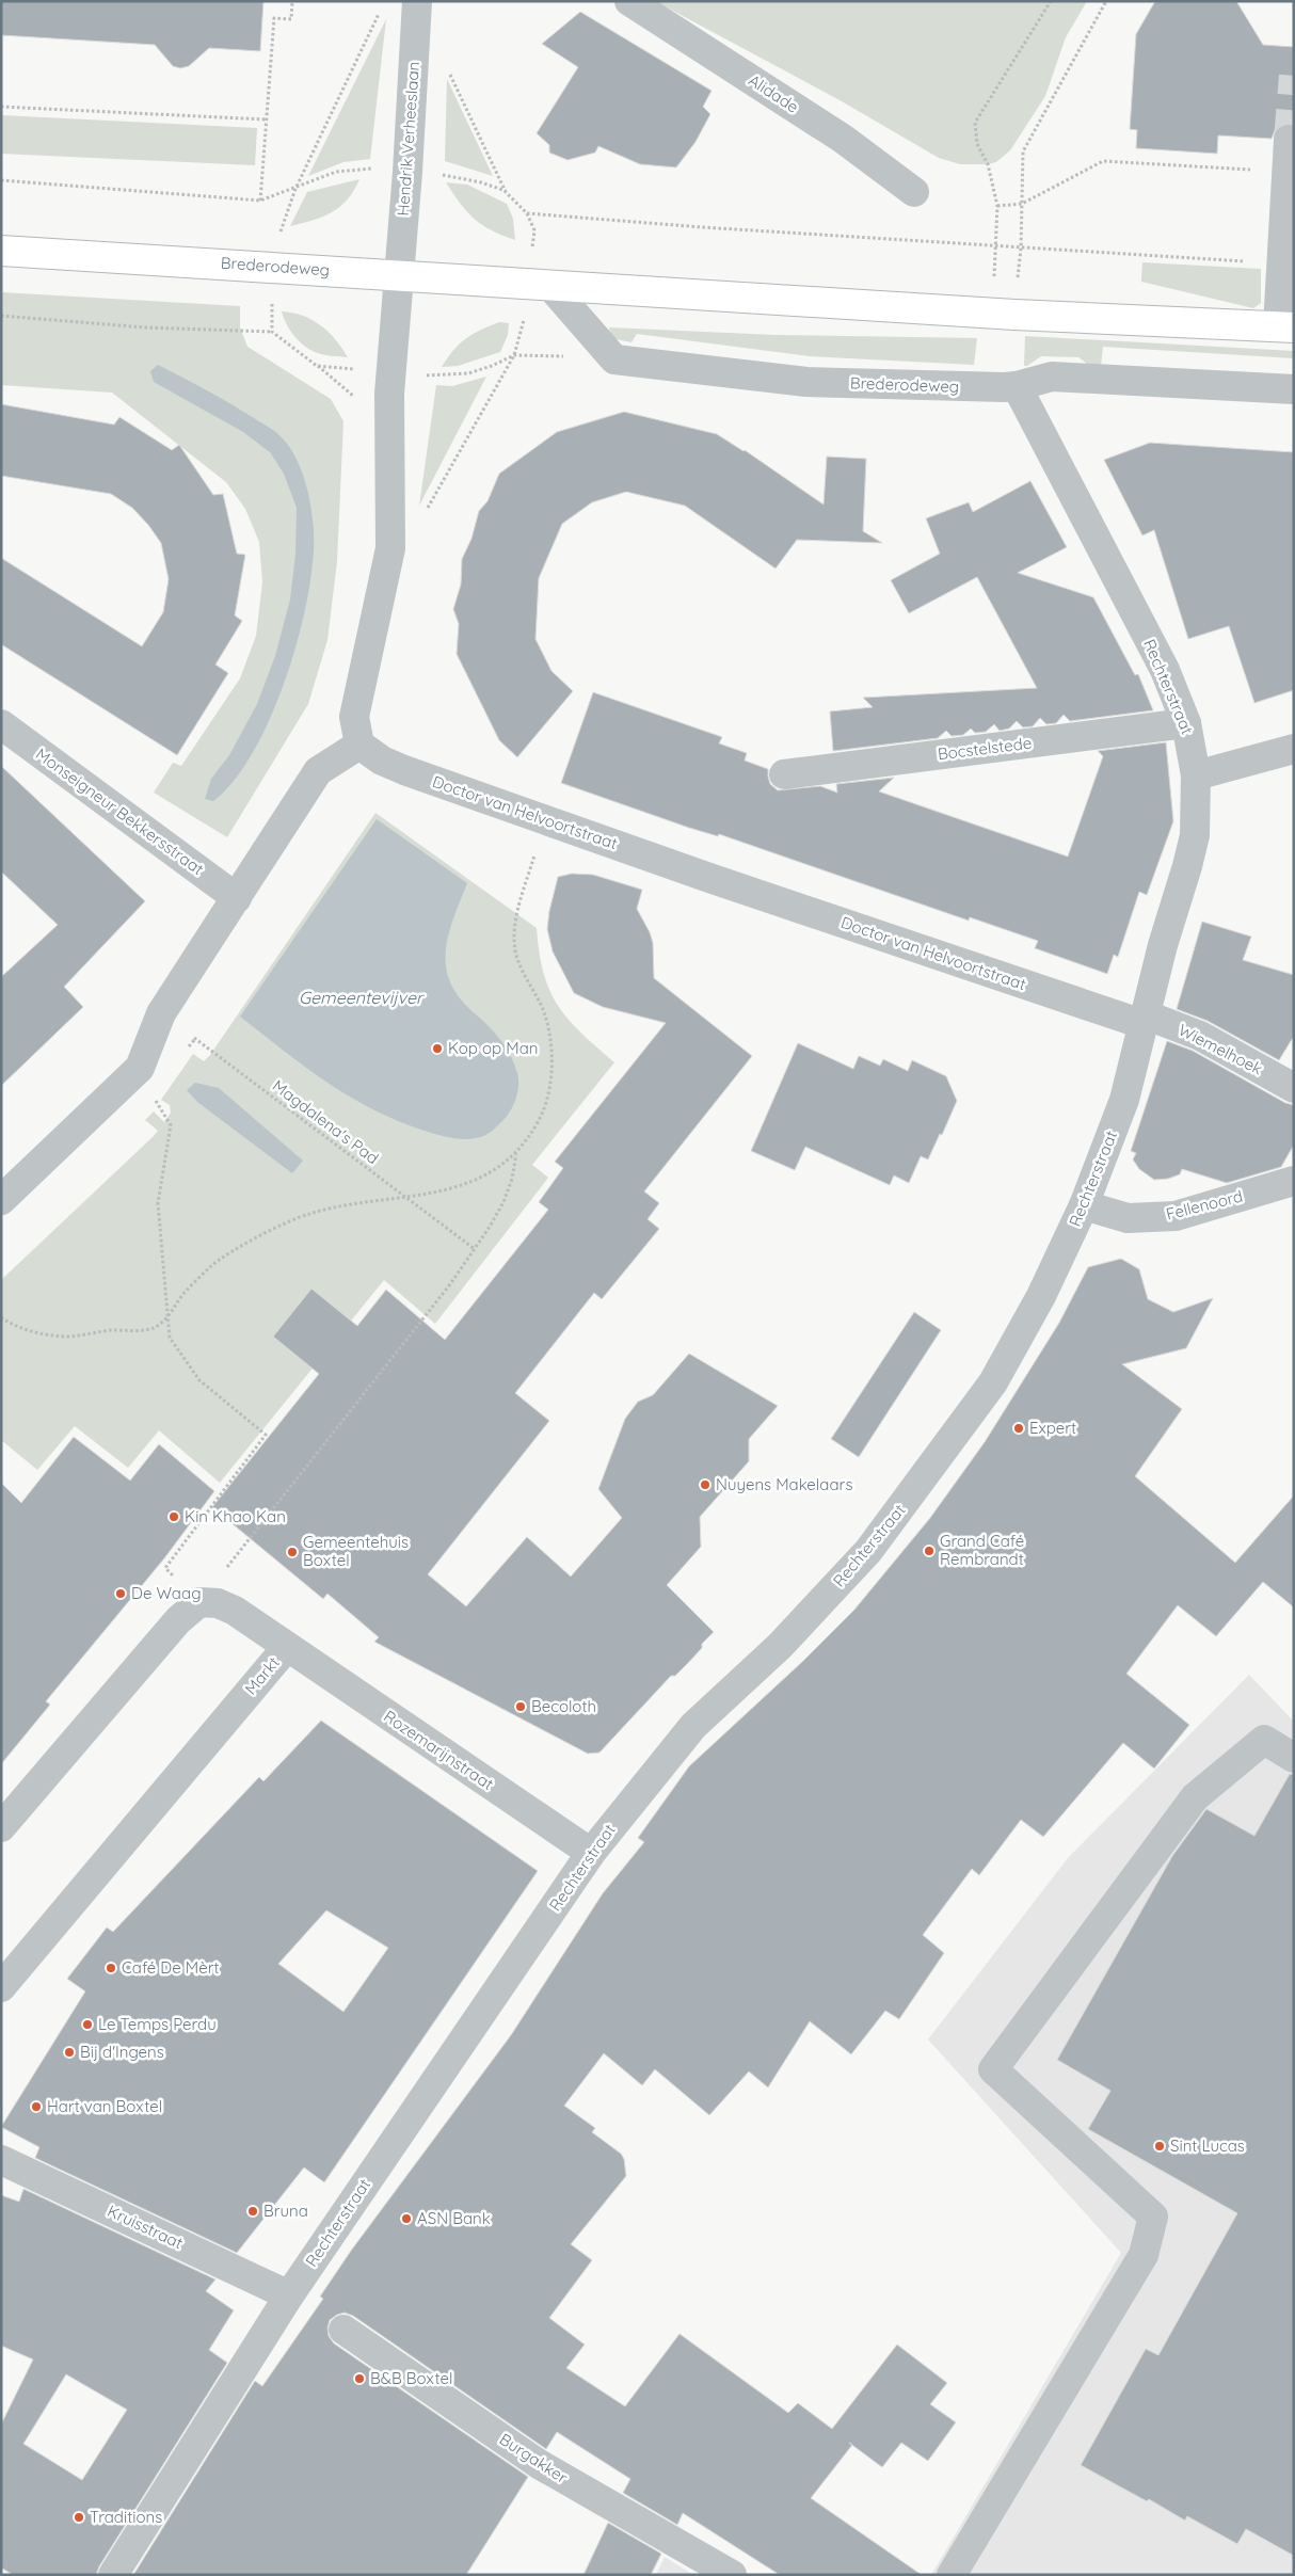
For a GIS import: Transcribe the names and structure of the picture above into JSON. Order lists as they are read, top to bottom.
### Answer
{
  "streets": {
    "main road": ["Brederodeweg"],
    "street": [
      "Alidade",
      "Hendrik Verheeslaan",
      "Rechterstraat",
      "Bocstelstede",
      "Monseigneur Bekkersstraat",
      "Doctor van Helvoortstraat",
      "Wiemelhoek",
      "Fellenoord",
      "Markt",
      "Rozemarijnstraat",
      "Kruisstraat",
      "Burgakker"
    ],
    "path": ["Magdalena's Pad"]
  },
  "crossings": [
    ["Hendrik Verheeslaan", "Brederodeweg"],
    ["Brederodeweg", "Rechterstraat"],
    ["Rechterstraat", "Bocstelstede"],
    ["Rechterstraat", "Doctor van Helvoortstraat"],
    ["Rechterstraat", "Wiemelhoek"],
    ["Rechterstraat", "Fellenoord"],
    ["Rechterstraat", "Rozemarijnstraat"],
    ["Rechterstraat", "Kruisstraat"],
    ["Doctor van Helvoortstraat", "Wiemelhoek"],
    ["Markt", "Rozemarijnstraat"]
  ],
  "water": ["Gemeentevijver"],
  "places": [
    "Kop op Man",
    "Expert",
    "Nuyens Makelaars",
    "Kin Khao Kan",
    "Grand Café Rembrandt",
    "Gemeentehuis Boxtel",
    "De Waag",
    "Becoloth",
    "Café De Mèrt",
    "Le Temps Perdu",
    "Bij d'Ingens",
    "Hart van Boxtel",
    "Sint Lucas",
    "Bruna",
    "ASN Bank",
    "B&B Boxtel",
    "Traditions"
  ]
}
